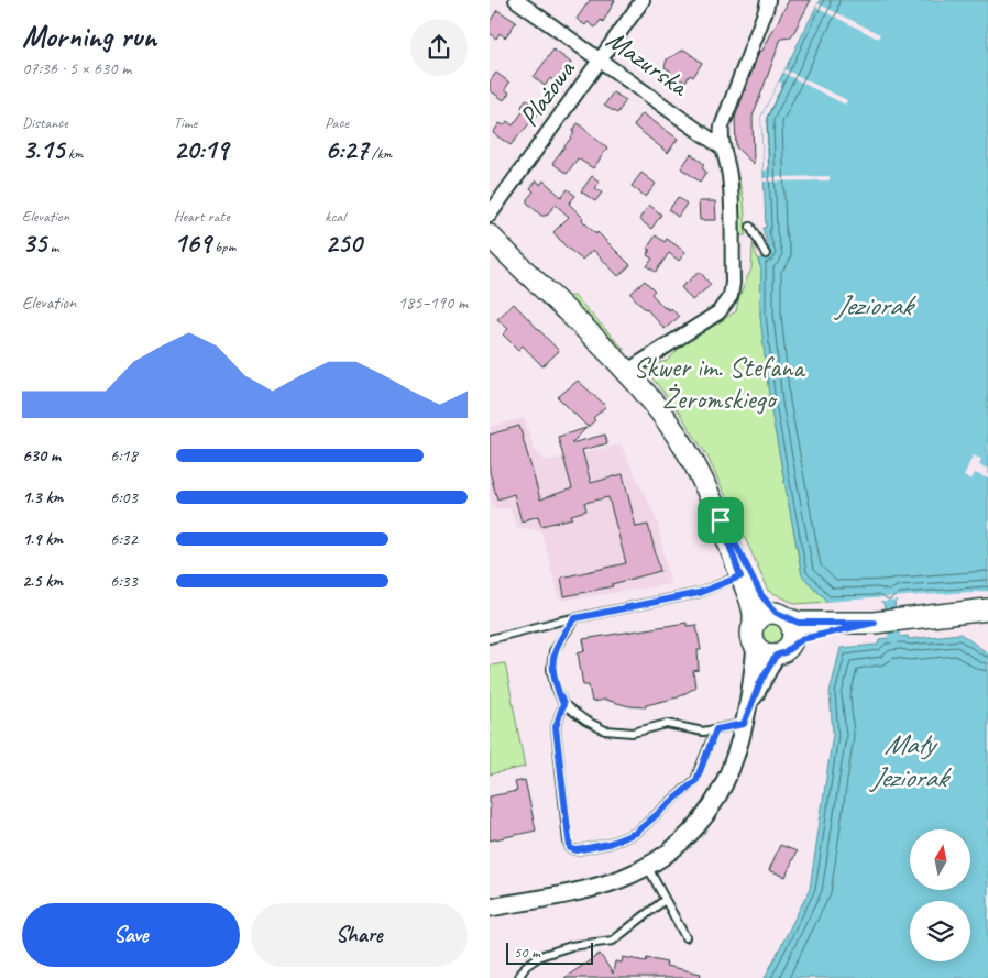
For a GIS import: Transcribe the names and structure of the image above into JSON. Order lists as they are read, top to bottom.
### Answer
{
  "streets": {
    "street": ["Mazurska", "Plażowa"]
  },
  "crossings": [
    ["Mazurska", "Plażowa"]
  ],
  "water": ["Jeziorak", "Mały Jeziorak"],
  "parks": ["Skwer im. Stefana Żeromskiego"],
  "scale_bar": "50 m",
  "north": "top",
  "page": {
    "heading": ["Morning run", "07:36 · 5 × 630 m"],
    "stats": [
      ["Distance", "3.15 km"],
      ["Time", "20:19"],
      ["Pace", "6:27 /km"],
      ["Elevation", "35 m"],
      ["Heart rate", "169 bpm"],
      ["kcal", "250"]
    ],
    "chart": ["Elevation", "185–190 m"],
    "list": [
      {
        "name": "630 m",
        "note": "6:18"
      },
      {
        "name": "1.3 km",
        "note": "6:03"
      },
      {
        "name": "1.9 km",
        "note": "6:32"
      },
      {
        "name": "2.5 km",
        "note": "6:33"
      }
    ],
    "buttons": ["Save", "Share"],
    "scale": "50 m"
  }
}
